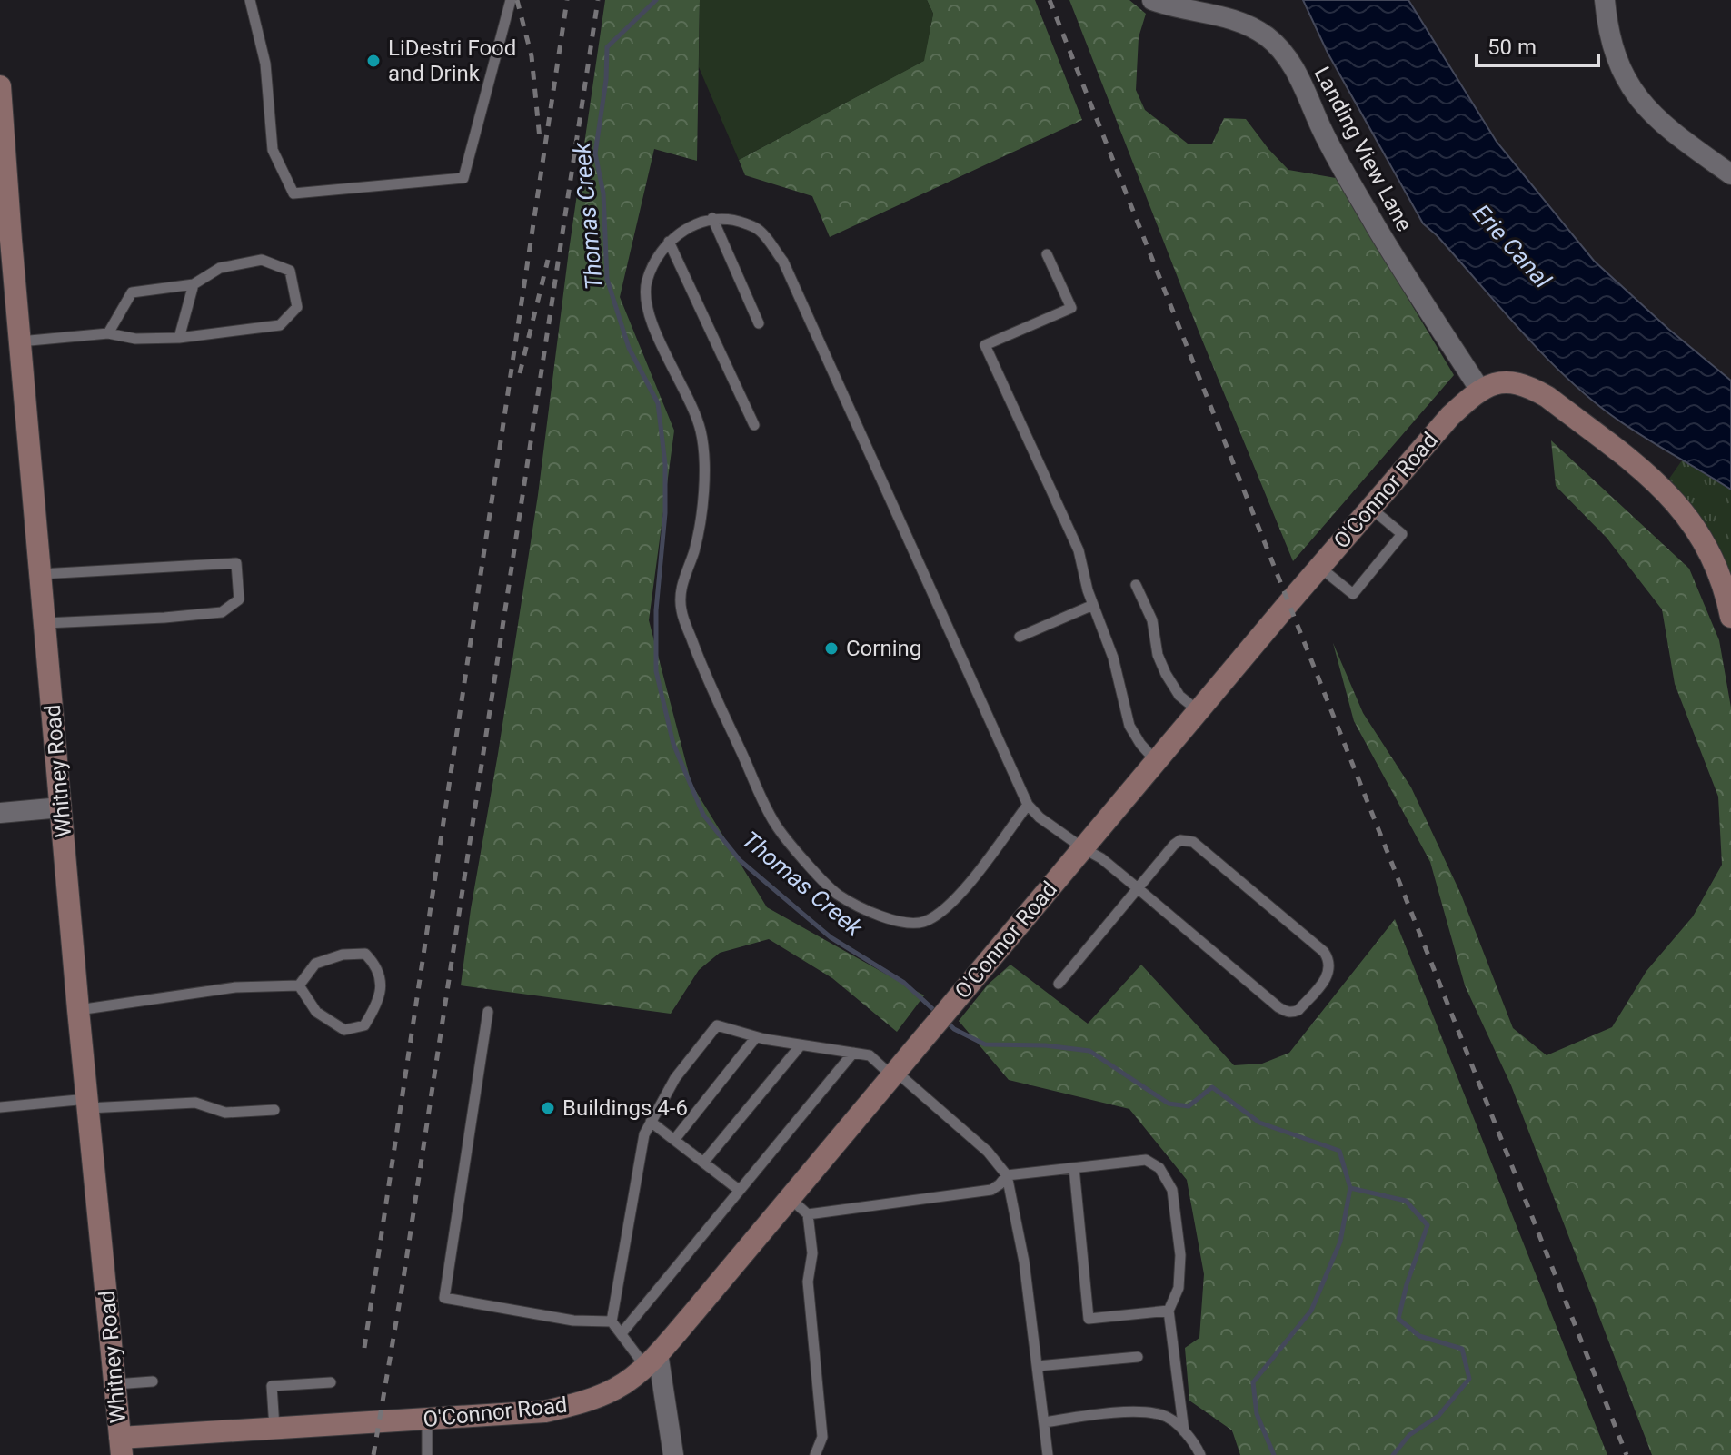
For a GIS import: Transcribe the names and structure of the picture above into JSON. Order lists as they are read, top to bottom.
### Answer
{
  "streets": {
    "street": ["Landing View Lane", "O'Connor Road", "Whitney Road"]
  },
  "crossings": [
    ["Landing View Lane", "O'Connor Road"],
    ["O'Connor Road", "Whitney Road"]
  ],
  "water": ["Thomas Creek", "Erie Canal"],
  "places": ["LiDestri Food and Drink", "Corning", "Buildings 4-6"],
  "scale_bar": "50 m"
}
